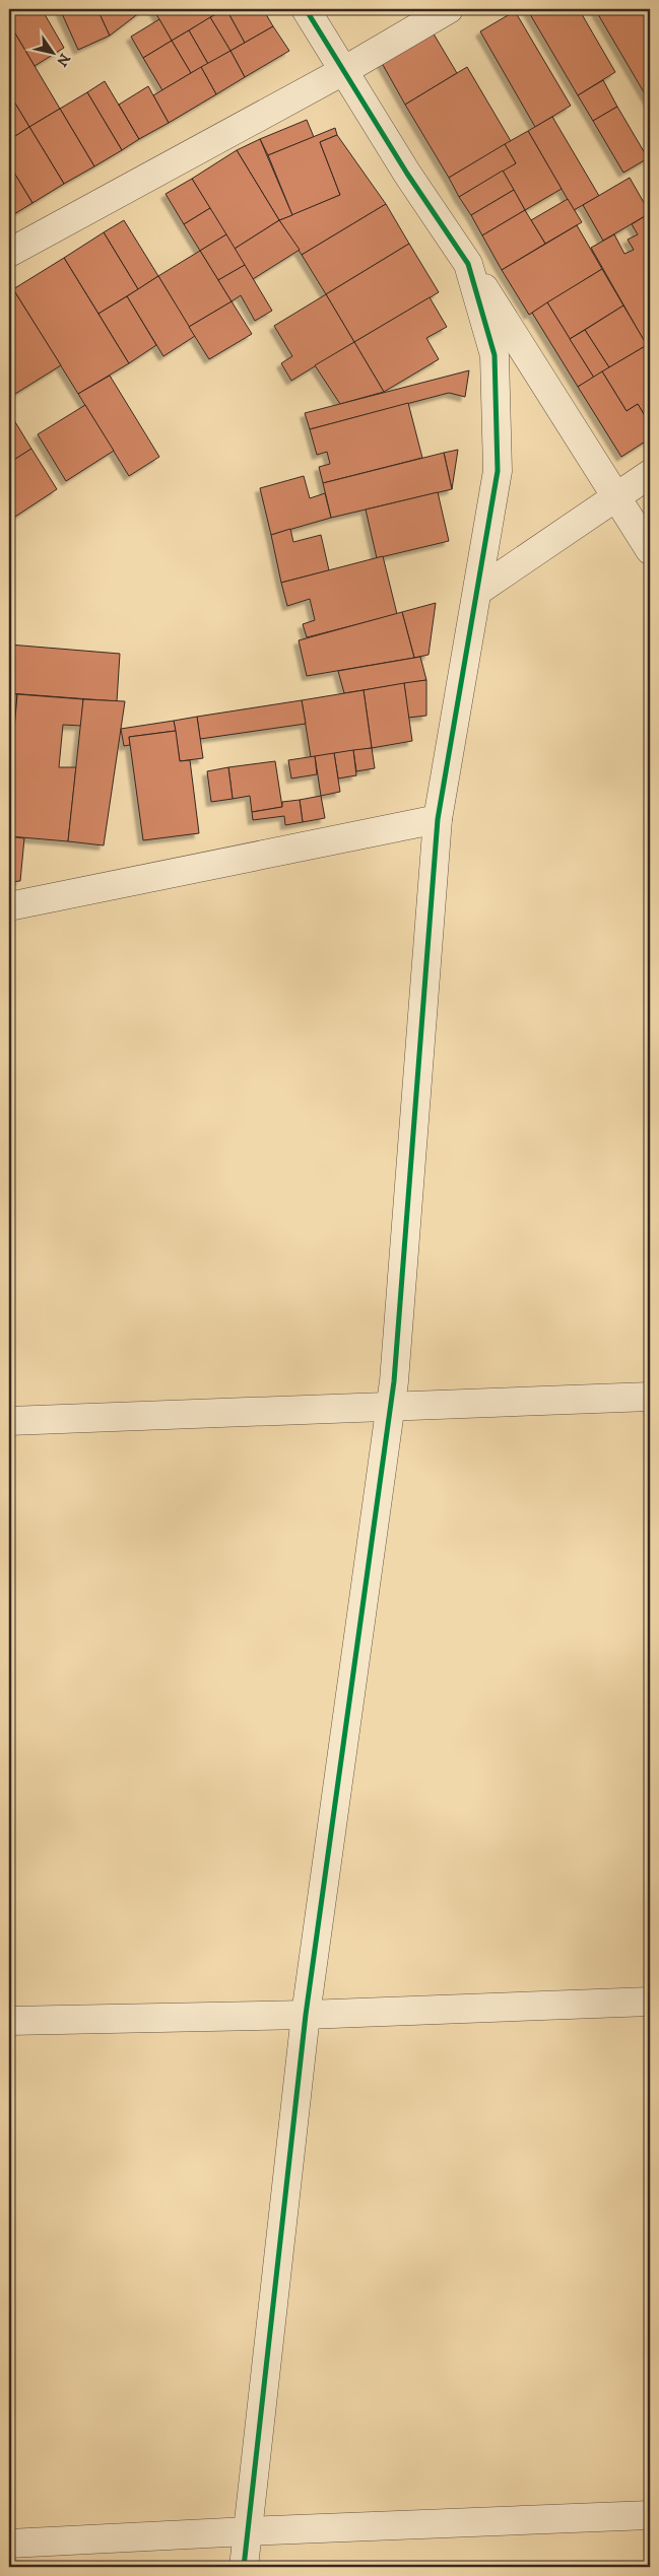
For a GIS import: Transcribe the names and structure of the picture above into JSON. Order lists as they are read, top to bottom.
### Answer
{
  "north": "bottom right"
}
